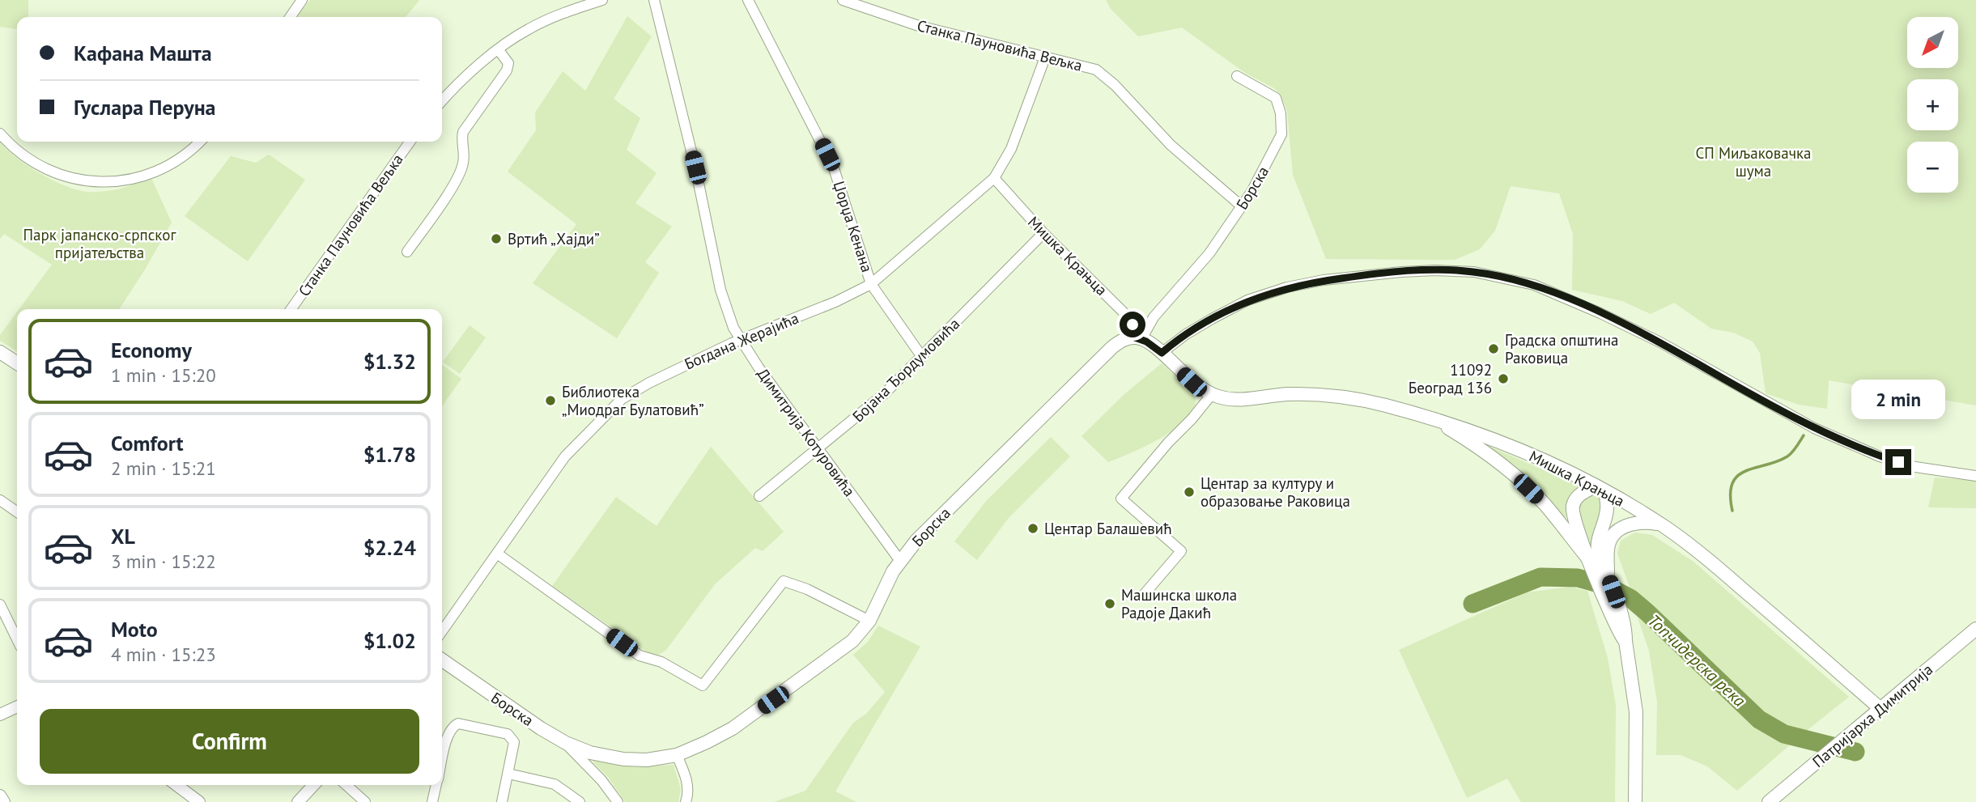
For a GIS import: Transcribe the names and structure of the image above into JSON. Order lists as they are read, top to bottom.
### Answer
{
  "streets": {
    "main road": ["Борска", "Мишка Крањца", "Патријарха Димитрија"],
    "street": [
      "Станка Пауновића Вељка",
      "Џорџа Кенана",
      "Богдана Жерајића",
      "Бојана Ђордумовића",
      "Димитрија Котуровића"
    ]
  },
  "crossings": [
    ["Станка Пауновића Вељка", "Борска"],
    ["Станка Пауновића Вељка", "Богдана Жерајића"],
    ["Борска", "Мишка Крањца"],
    ["Борска", "Димитрија Котуровића"],
    ["Џорџа Кенана", "Богдана Жерајића"],
    ["Џорџа Кенана", "Бојана Ђордумовића"],
    ["Мишка Крањца", "Богдана Жерајића"],
    ["Мишка Крањца", "Бојана Ђордумовића"],
    ["Мишка Крањца", "Патријарха Димитрија"],
    ["Богдана Жерајића", "Димитрија Котуровића"],
    ["Бојана Ђордумовића", "Димитрија Котуровића"]
  ],
  "water": ["Топчидерска река"],
  "parks": ["СП Миљаковачка шума", "Парк јапанско-српског пријатељства"],
  "places": [
    "Вртић „Хајди”",
    "Градска општина Раковица",
    "11092 Београд 136",
    "Библиотека „Миодраг Булатовић”",
    "Центар за културу и образовање Раковица",
    "Центар Балашевић",
    "Машинска школа Радоје Дакић"
  ],
  "north": "bottom left",
  "page": {
    "map_buttons": ["+", "−"],
    "banner": ["Кафана Машта", "Гуслара Перуна"],
    "list": [
      {
        "name": "Economy",
        "note": "1 min · 15:20",
        "value": "$1.32"
      },
      {
        "name": "Comfort",
        "note": "2 min · 15:21",
        "value": "$1.78"
      },
      {
        "name": "XL",
        "note": "3 min · 15:22",
        "value": "$2.24"
      },
      {
        "name": "Moto",
        "note": "4 min · 15:23",
        "value": "$1.02"
      }
    ],
    "bubble": "2 min",
    "buttons": "Confirm"
  }
}
